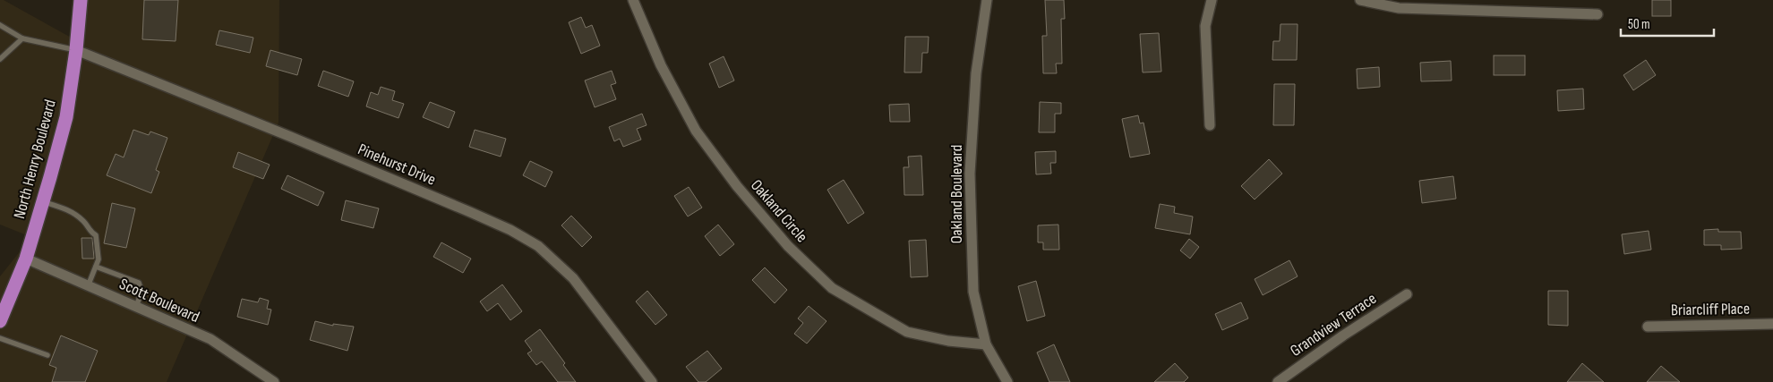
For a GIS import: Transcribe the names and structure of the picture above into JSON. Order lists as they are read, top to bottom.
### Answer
{
  "streets": {
    "highway": ["North Henry Boulevard"],
    "street": [
      "Pinehurst Drive",
      "Oakland Boulevard",
      "Oakland Circle",
      "Scott Boulevard",
      "Briarcliff Place",
      "Grandview Terrace"
    ]
  },
  "crossings": [
    ["North Henry Boulevard", "Pinehurst Drive"],
    ["North Henry Boulevard", "Scott Boulevard"],
    ["Oakland Boulevard", "Oakland Circle"]
  ],
  "scale_bar": "50 m"
}
